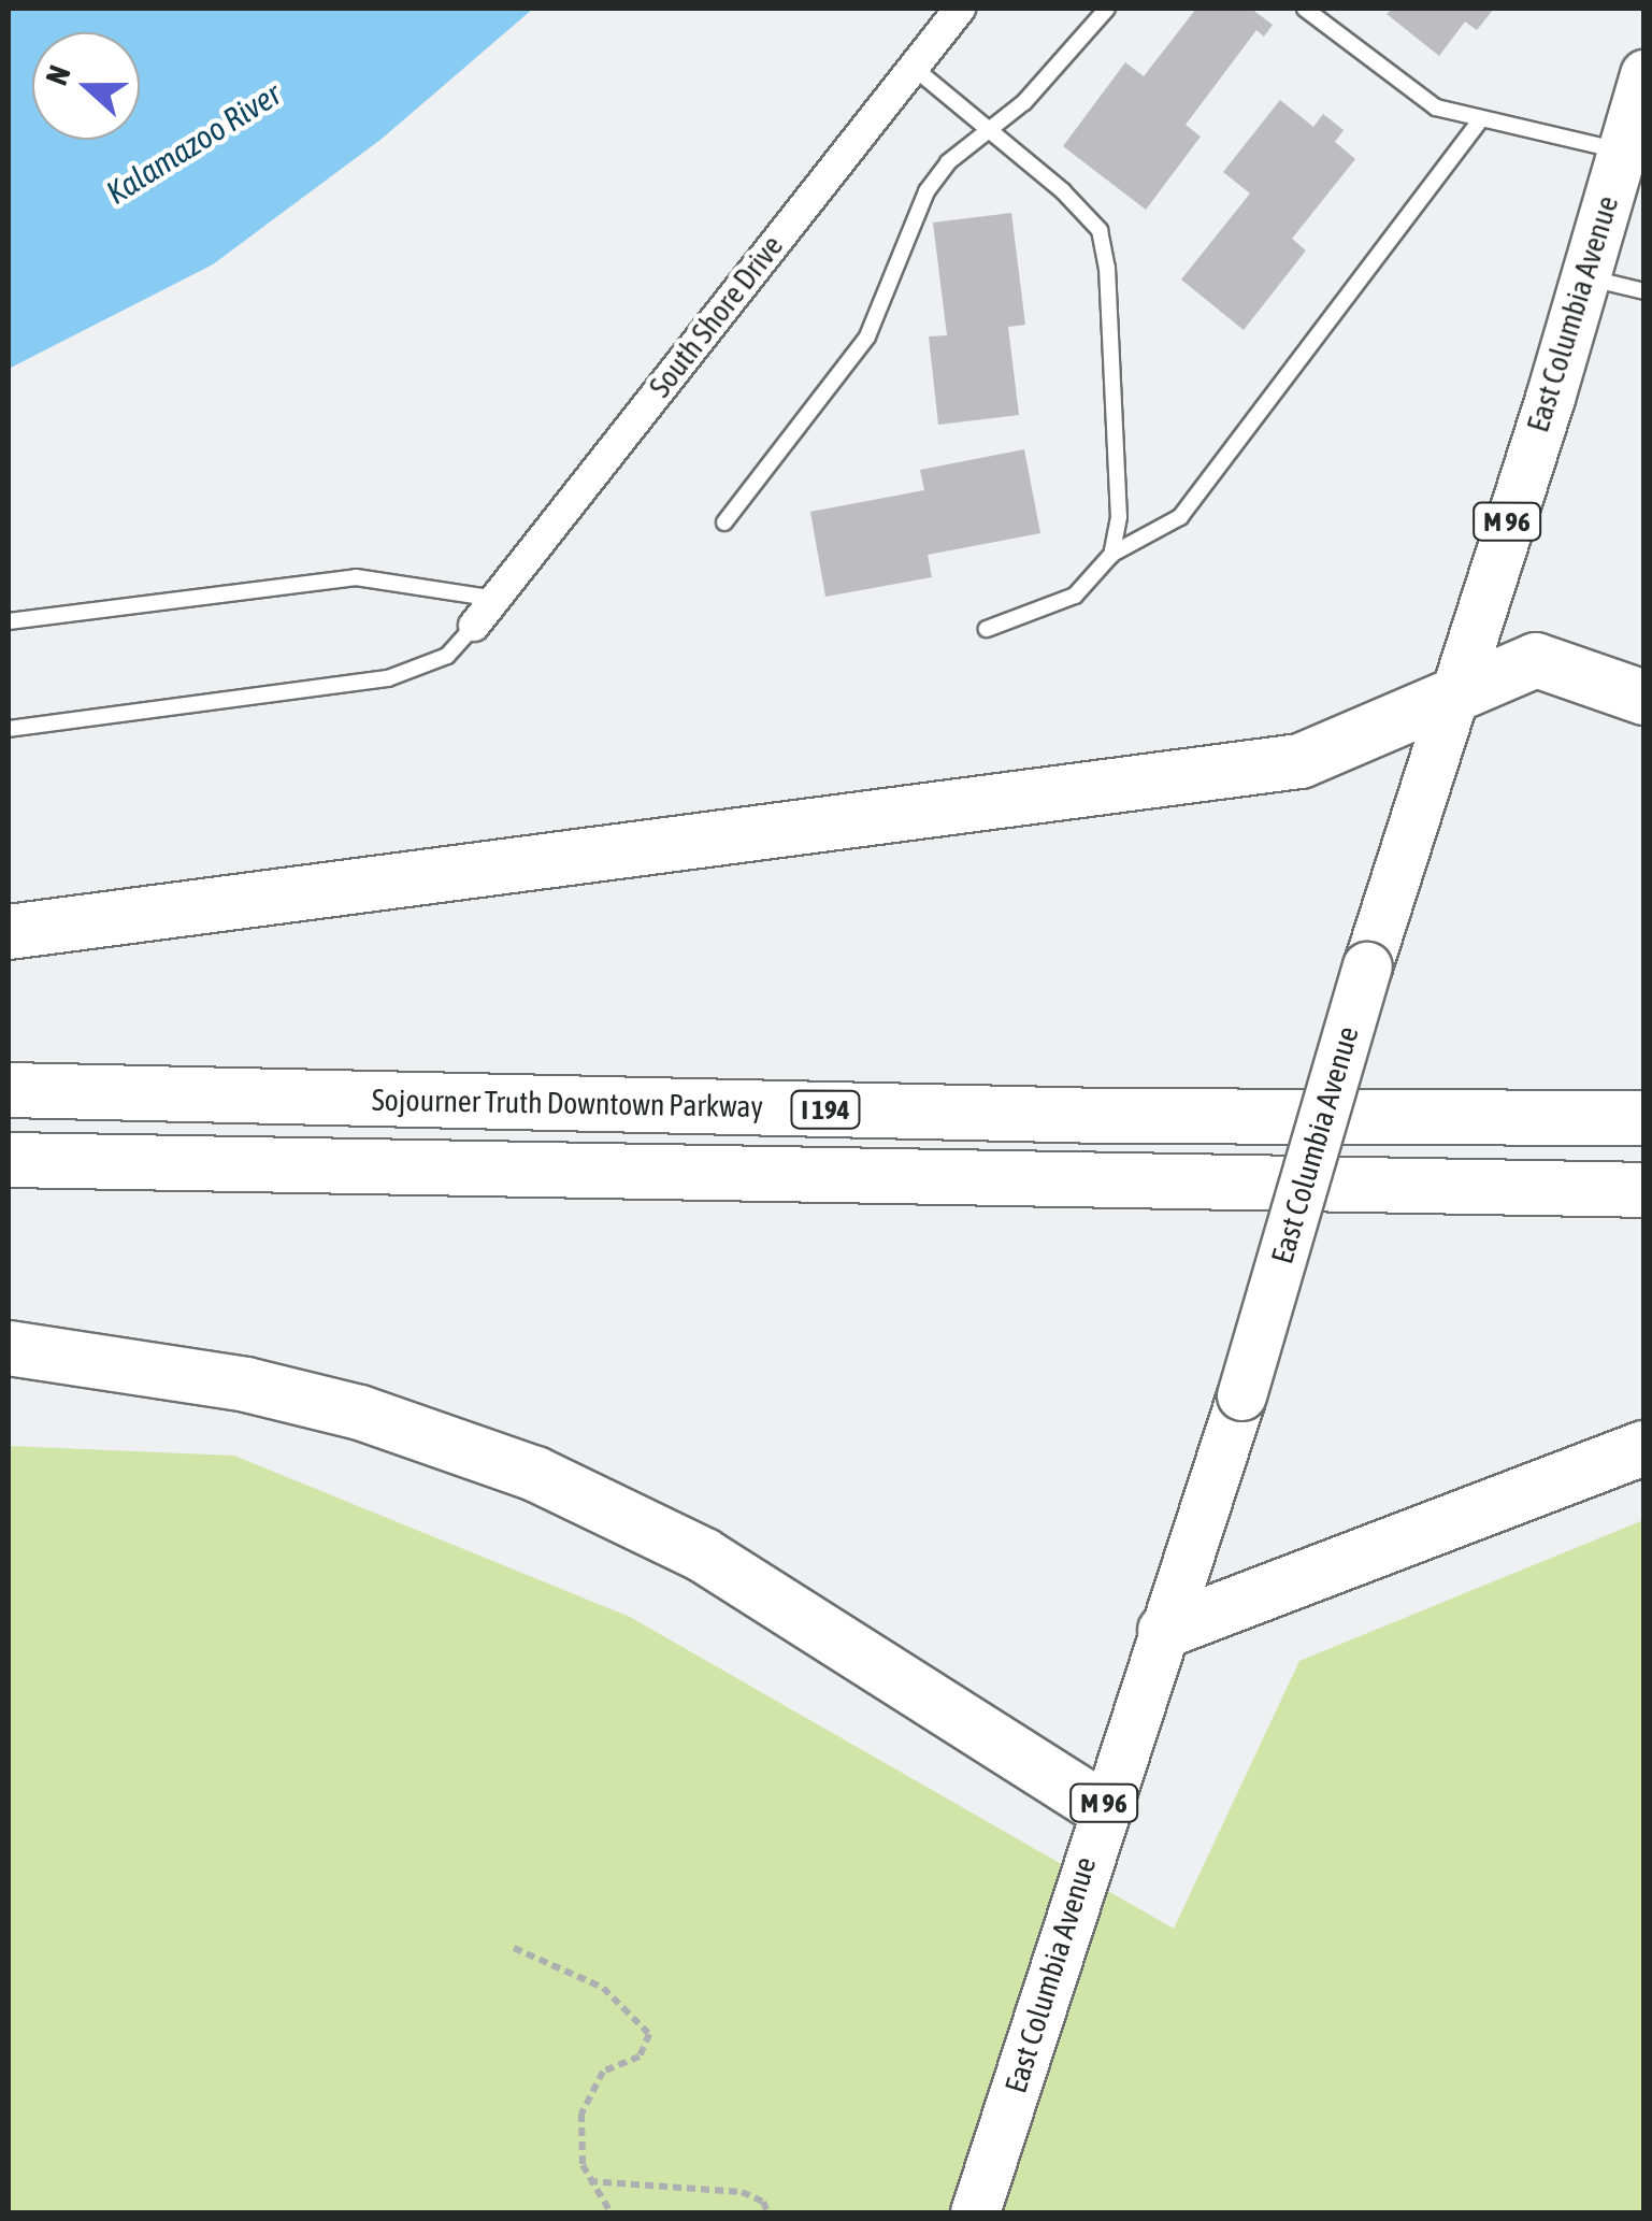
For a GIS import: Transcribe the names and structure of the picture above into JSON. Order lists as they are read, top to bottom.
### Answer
{
  "streets": {
    "highway": ["Sojourner Truth Downtown Parkway", "I 194"],
    "main road": ["East Columbia Avenue", "M 96"],
    "street": ["South Shore Drive"]
  },
  "water": ["Kalamazoo River"],
  "north": "left"
}
